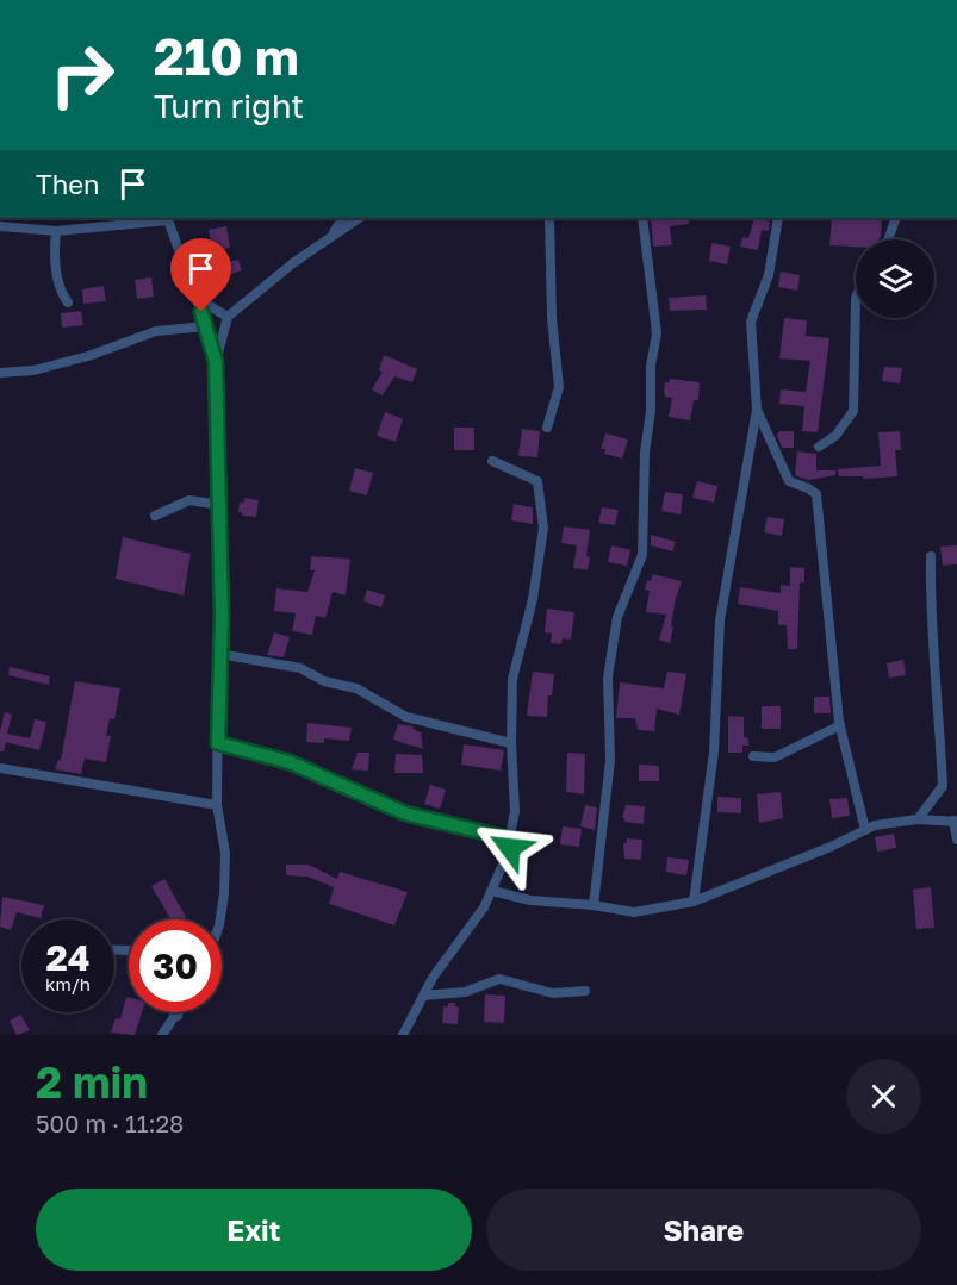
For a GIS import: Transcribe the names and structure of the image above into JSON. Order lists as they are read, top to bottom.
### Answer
{
  "page": {
    "turn": ["210 m", "Turn right"],
    "then": "Then",
    "speed": "24 km/h",
    "limit": "30",
    "heading": ["2 min", "500 m · 11:28"],
    "buttons": ["Exit", "Share"]
  }
}
